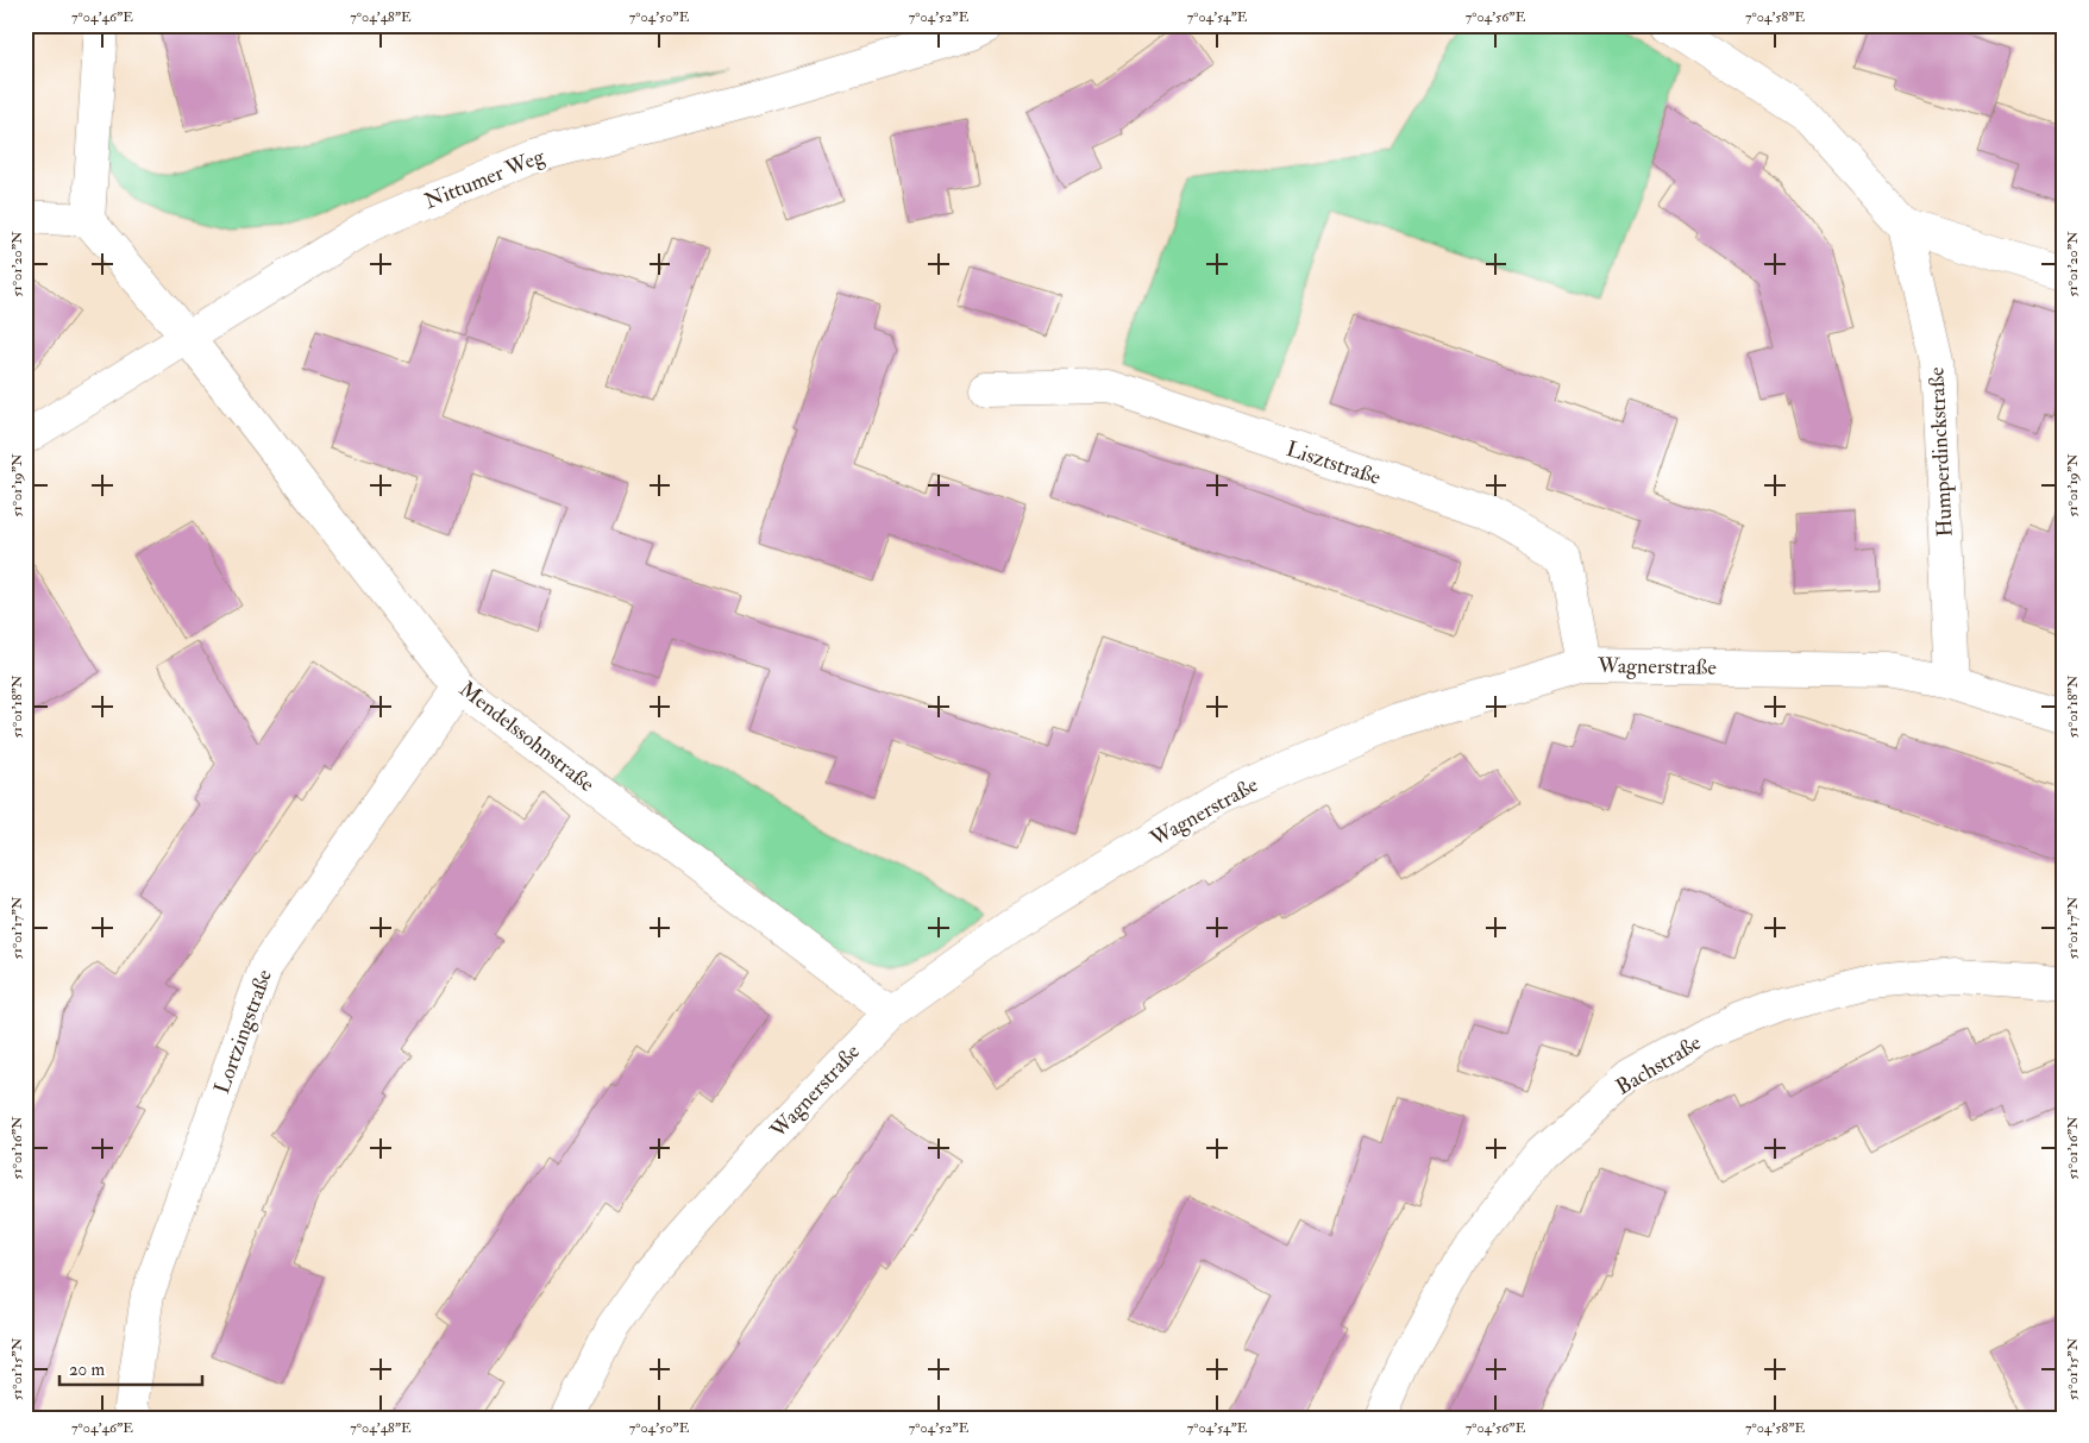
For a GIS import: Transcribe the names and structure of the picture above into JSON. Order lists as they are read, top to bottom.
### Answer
{
  "streets": {
    "street": [
      "Nittumer Weg",
      "Humperdinckstraße",
      "Lisztstraße",
      "Wagnerstraße",
      "Mendelssohnstraße",
      "Lortzingstraße",
      "Bachstraße"
    ]
  },
  "crossings": [
    ["Nittumer Weg", "Mendelssohnstraße"],
    ["Humperdinckstraße", "Wagnerstraße"],
    ["Lisztstraße", "Wagnerstraße"],
    ["Wagnerstraße", "Mendelssohnstraße"],
    ["Mendelssohnstraße", "Lortzingstraße"]
  ],
  "scale_bar": "20 m",
  "coordinates": [
    "7°04'46\"E",
    "7°04'48\"E",
    "7°04'50\"E",
    "7°04'52\"E",
    "7°04'54\"E",
    "7°04'56\"E",
    "7°04'58\"E",
    "51°01'20\"N",
    "51°01'19\"N",
    "51°01'18\"N",
    "51°01'17\"N",
    "51°01'16\"N",
    "51°01'15\"N"
  ]
}
